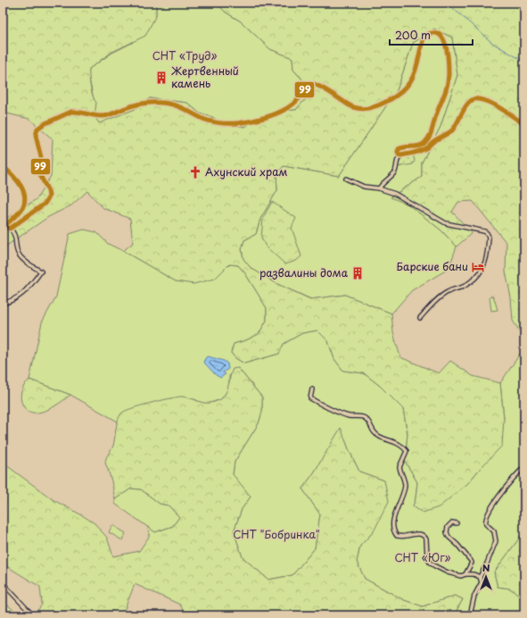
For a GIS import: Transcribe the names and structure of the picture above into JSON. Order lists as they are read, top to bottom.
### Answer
{
  "parks": ["СНТ «Труд»", "СНТ \"Бобринка\"", "СНТ «Юг»"],
  "places": {
    "building": ["Жертвенный камень", "развалины дома"],
    "church": ["Ахунский храм"],
    "hotel": ["Барские бани"]
  },
  "lines": ["transit line 99"],
  "scale_bar": "200 m",
  "north": "top"
}
